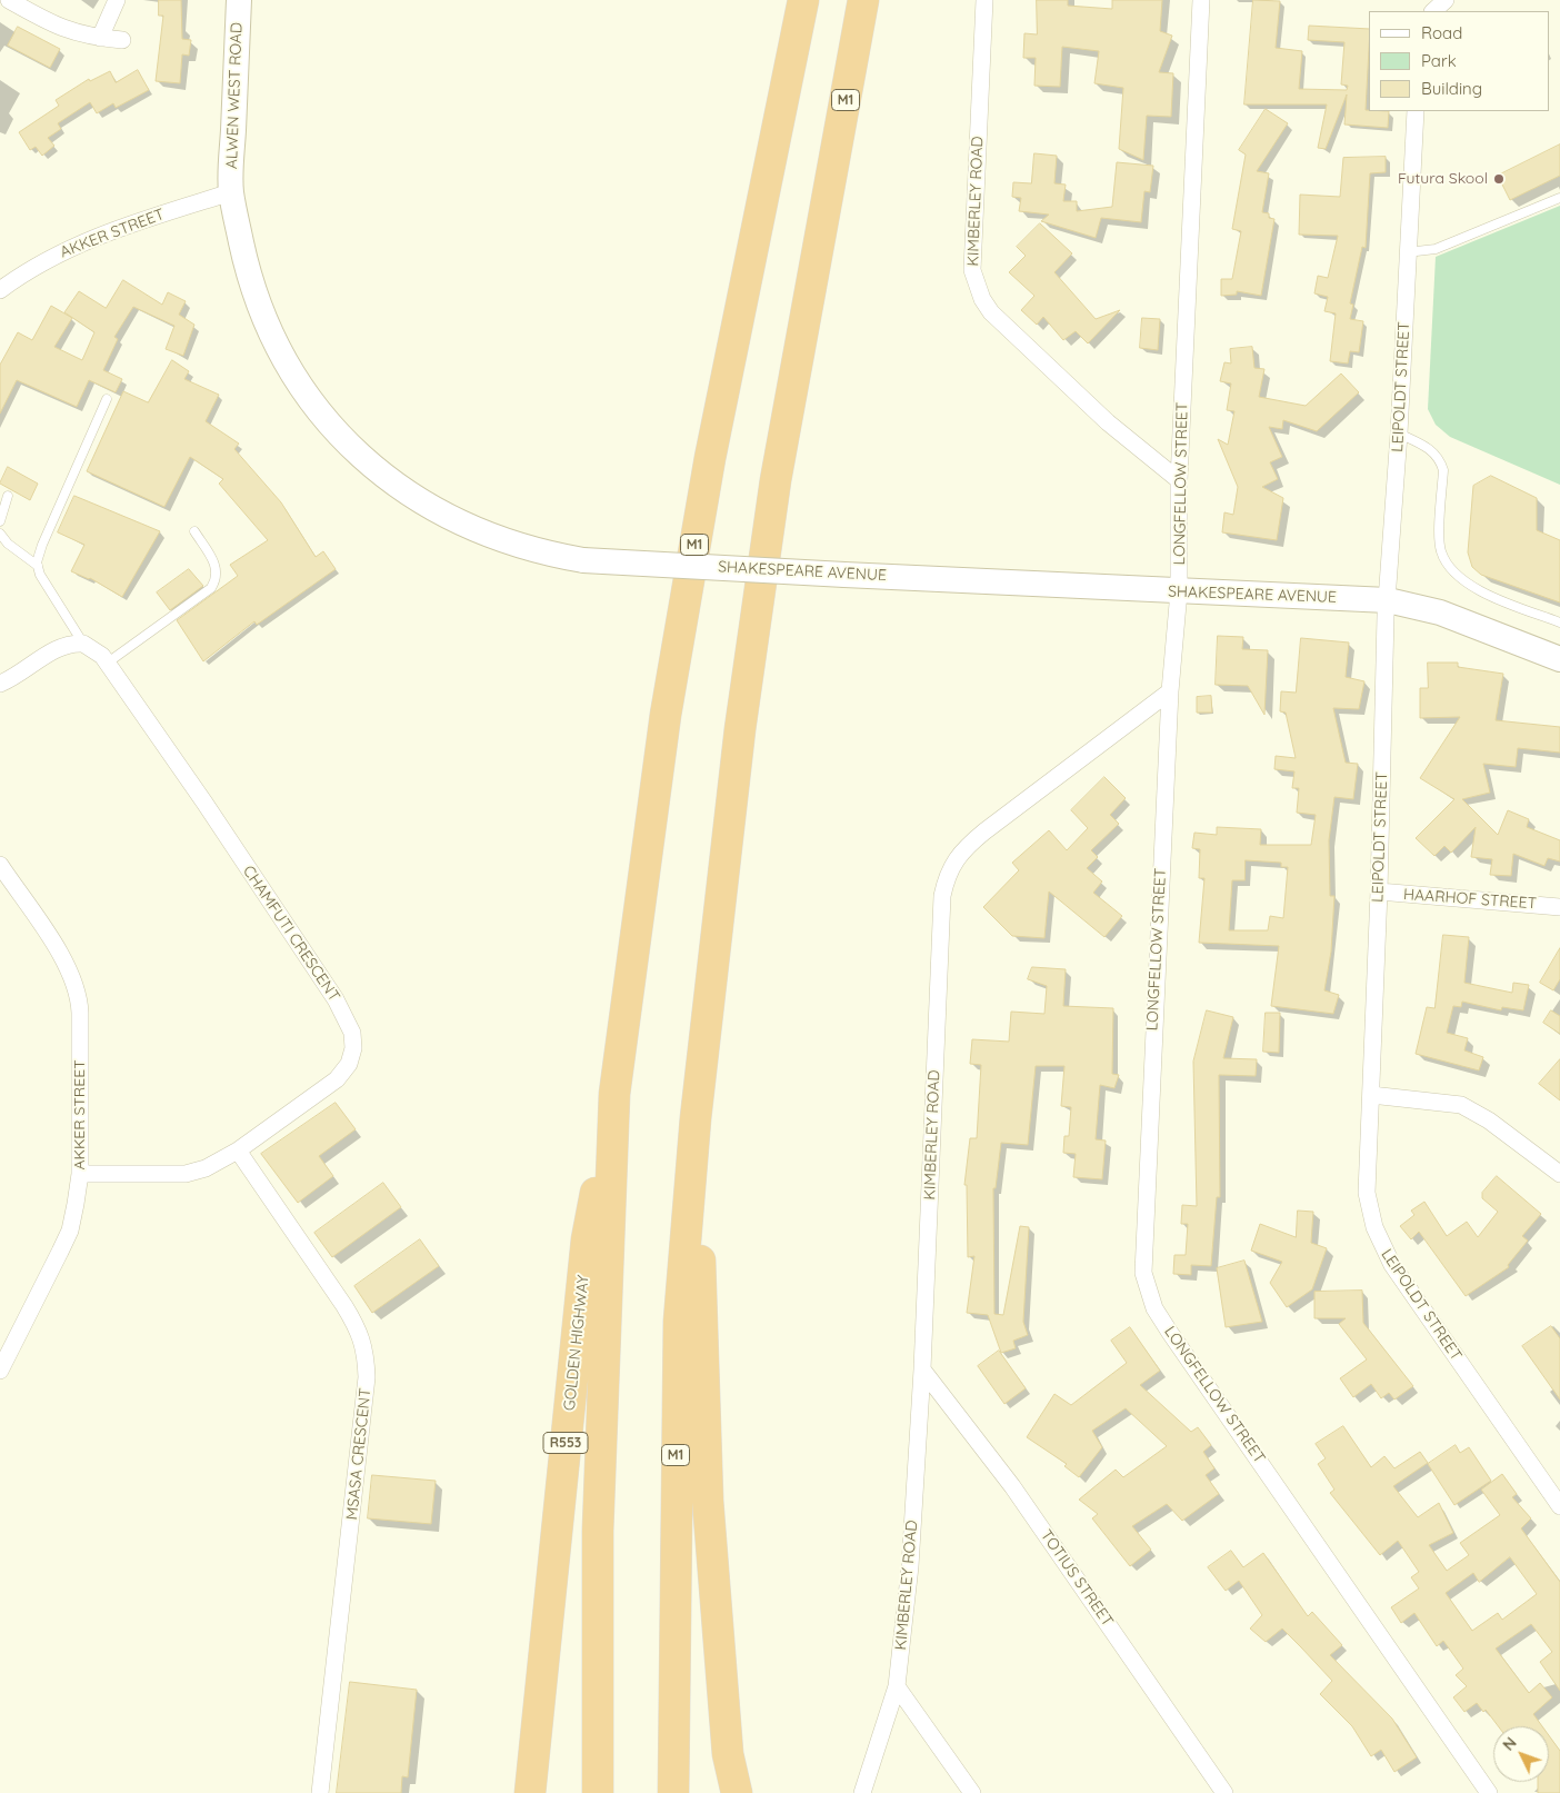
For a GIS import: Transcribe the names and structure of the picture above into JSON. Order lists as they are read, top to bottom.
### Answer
{
  "streets": {
    "highway": ["M1", "GOLDEN HIGHWAY", "R553"],
    "street": [
      "ALWEN WEST ROAD",
      "KIMBERLEY ROAD",
      "AKKER STREET",
      "LEIPOLDT STREET",
      "LONGFELLOW STREET",
      "SHAKESPEARE AVENUE",
      "HAARHOF STREET",
      "CHAMFUTI CRESCENT",
      "MSASA CRESCENT",
      "TOTIUS STREET"
    ]
  },
  "crossings": [
    ["ALWEN WEST ROAD", "AKKER STREET"],
    ["ALWEN WEST ROAD", "SHAKESPEARE AVENUE"],
    ["M1", "GOLDEN HIGHWAY"],
    ["KIMBERLEY ROAD", "LONGFELLOW STREET"],
    ["KIMBERLEY ROAD", "TOTIUS STREET"],
    ["AKKER STREET", "SHAKESPEARE AVENUE"],
    ["AKKER STREET", "CHAMFUTI CRESCENT"],
    ["LEIPOLDT STREET", "SHAKESPEARE AVENUE"],
    ["LEIPOLDT STREET", "HAARHOF STREET"],
    ["LONGFELLOW STREET", "SHAKESPEARE AVENUE"],
    ["CHAMFUTI CRESCENT", "MSASA CRESCENT"]
  ],
  "places": ["Futura Skool"],
  "legend": ["Road", "Park", "Building"],
  "north": "top left"
}
